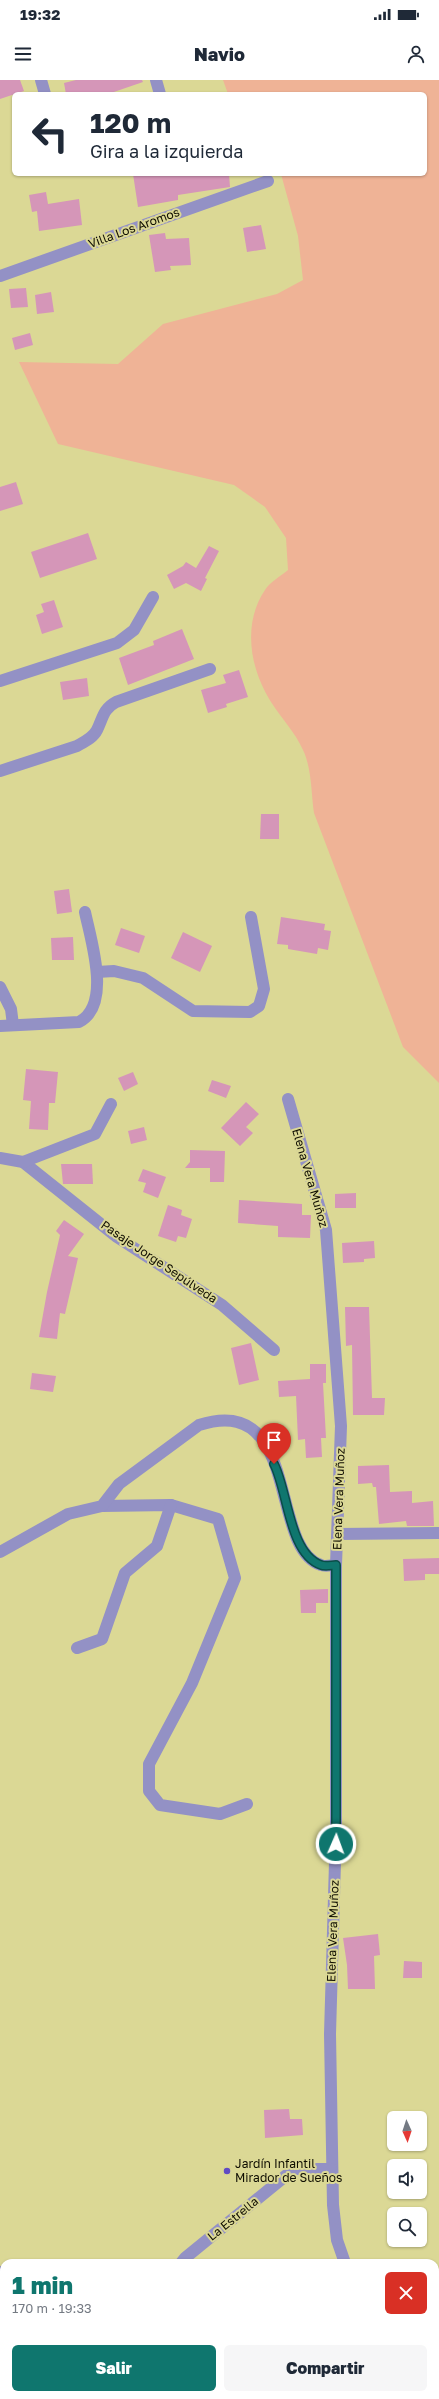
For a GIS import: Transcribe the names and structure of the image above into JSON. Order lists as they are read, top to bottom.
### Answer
{
  "streets": {
    "street": [
      "Villa Los Aromos",
      "Elena Vera Muñoz",
      "Pasaje Jorge Sepúlveda",
      "La Estrella"
    ]
  },
  "crossings": [
    ["Elena Vera Muñoz", "La Estrella"]
  ],
  "places": ["Jardín Infantil Mirador de Sueños"],
  "north": "bottom",
  "page": {
    "status": "19:32",
    "header": "Navio",
    "turn": ["120 m", "Gira a la izquierda"],
    "heading": ["1 min", "170 m · 19:33"],
    "buttons": ["Salir", "Compartir"]
  }
}
